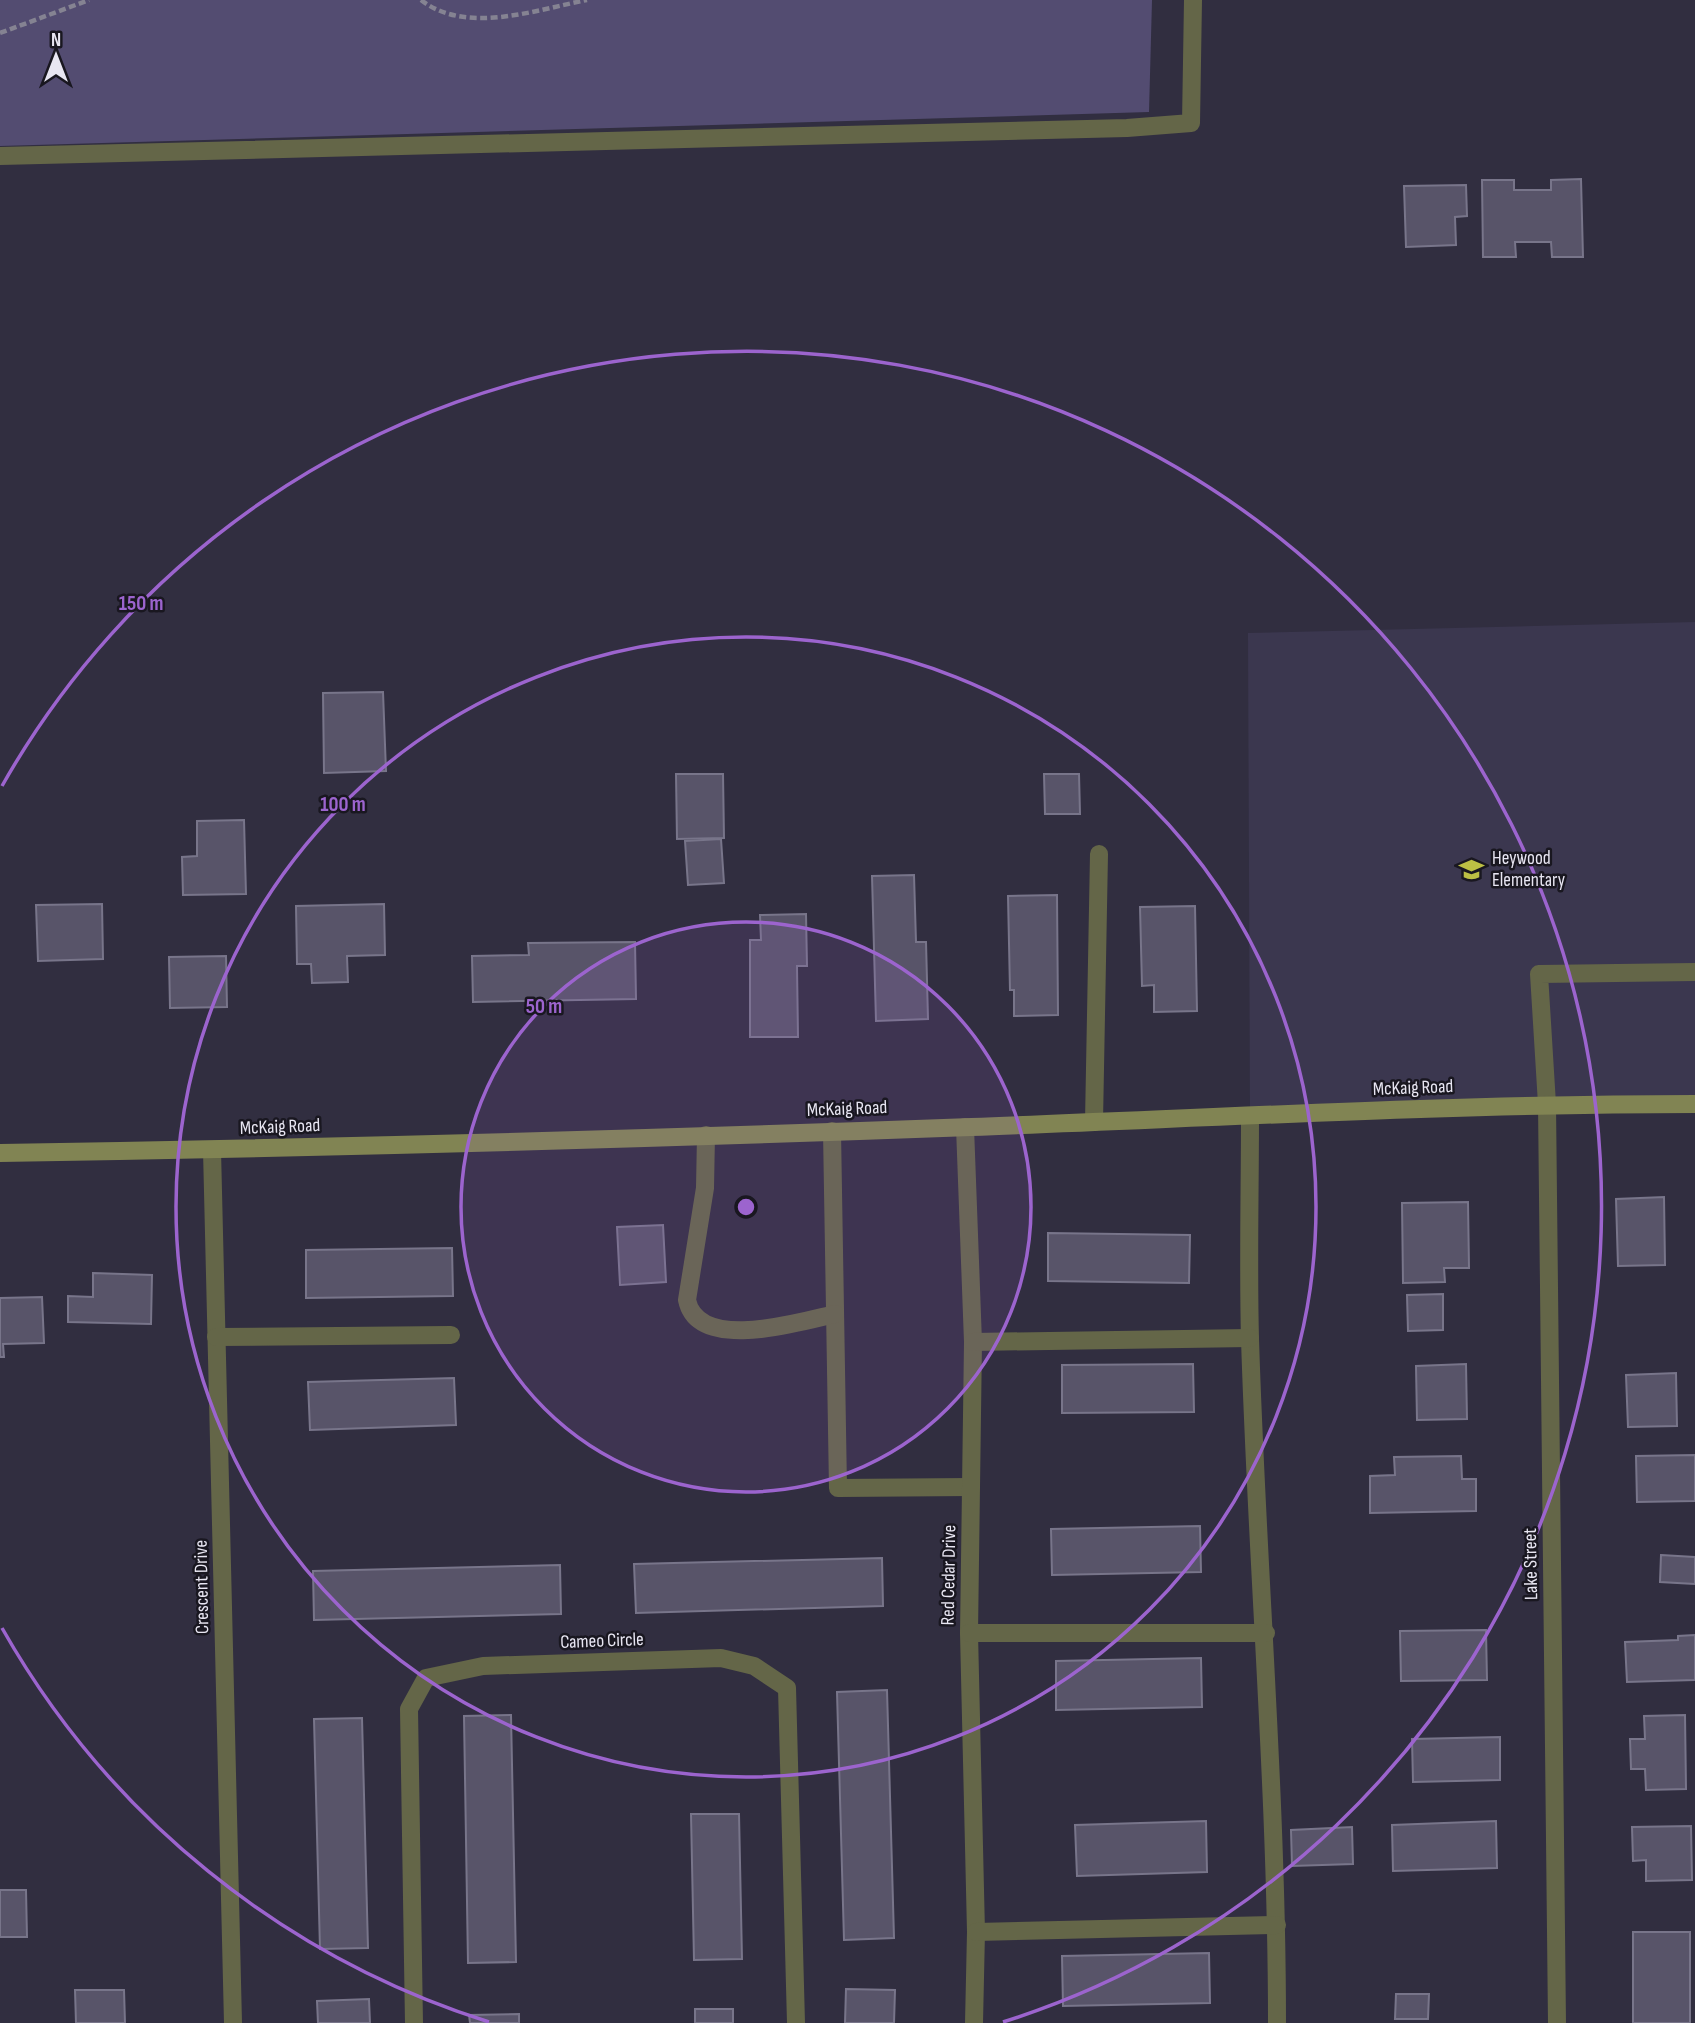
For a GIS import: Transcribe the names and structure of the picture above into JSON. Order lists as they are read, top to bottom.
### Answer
{
  "streets": {
    "street": [
      "McKaig Road",
      "Lake Street",
      "Red Cedar Drive",
      "Crescent Drive",
      "Cameo Circle"
    ]
  },
  "crossings": [
    ["McKaig Road", "Lake Street"],
    ["McKaig Road", "Red Cedar Drive"],
    ["McKaig Road", "Crescent Drive"]
  ],
  "places": {
    "school or university": ["Heywood Elementary"]
  },
  "north": "top",
  "rings": ["150 m", "100 m", "50 m"]
}
